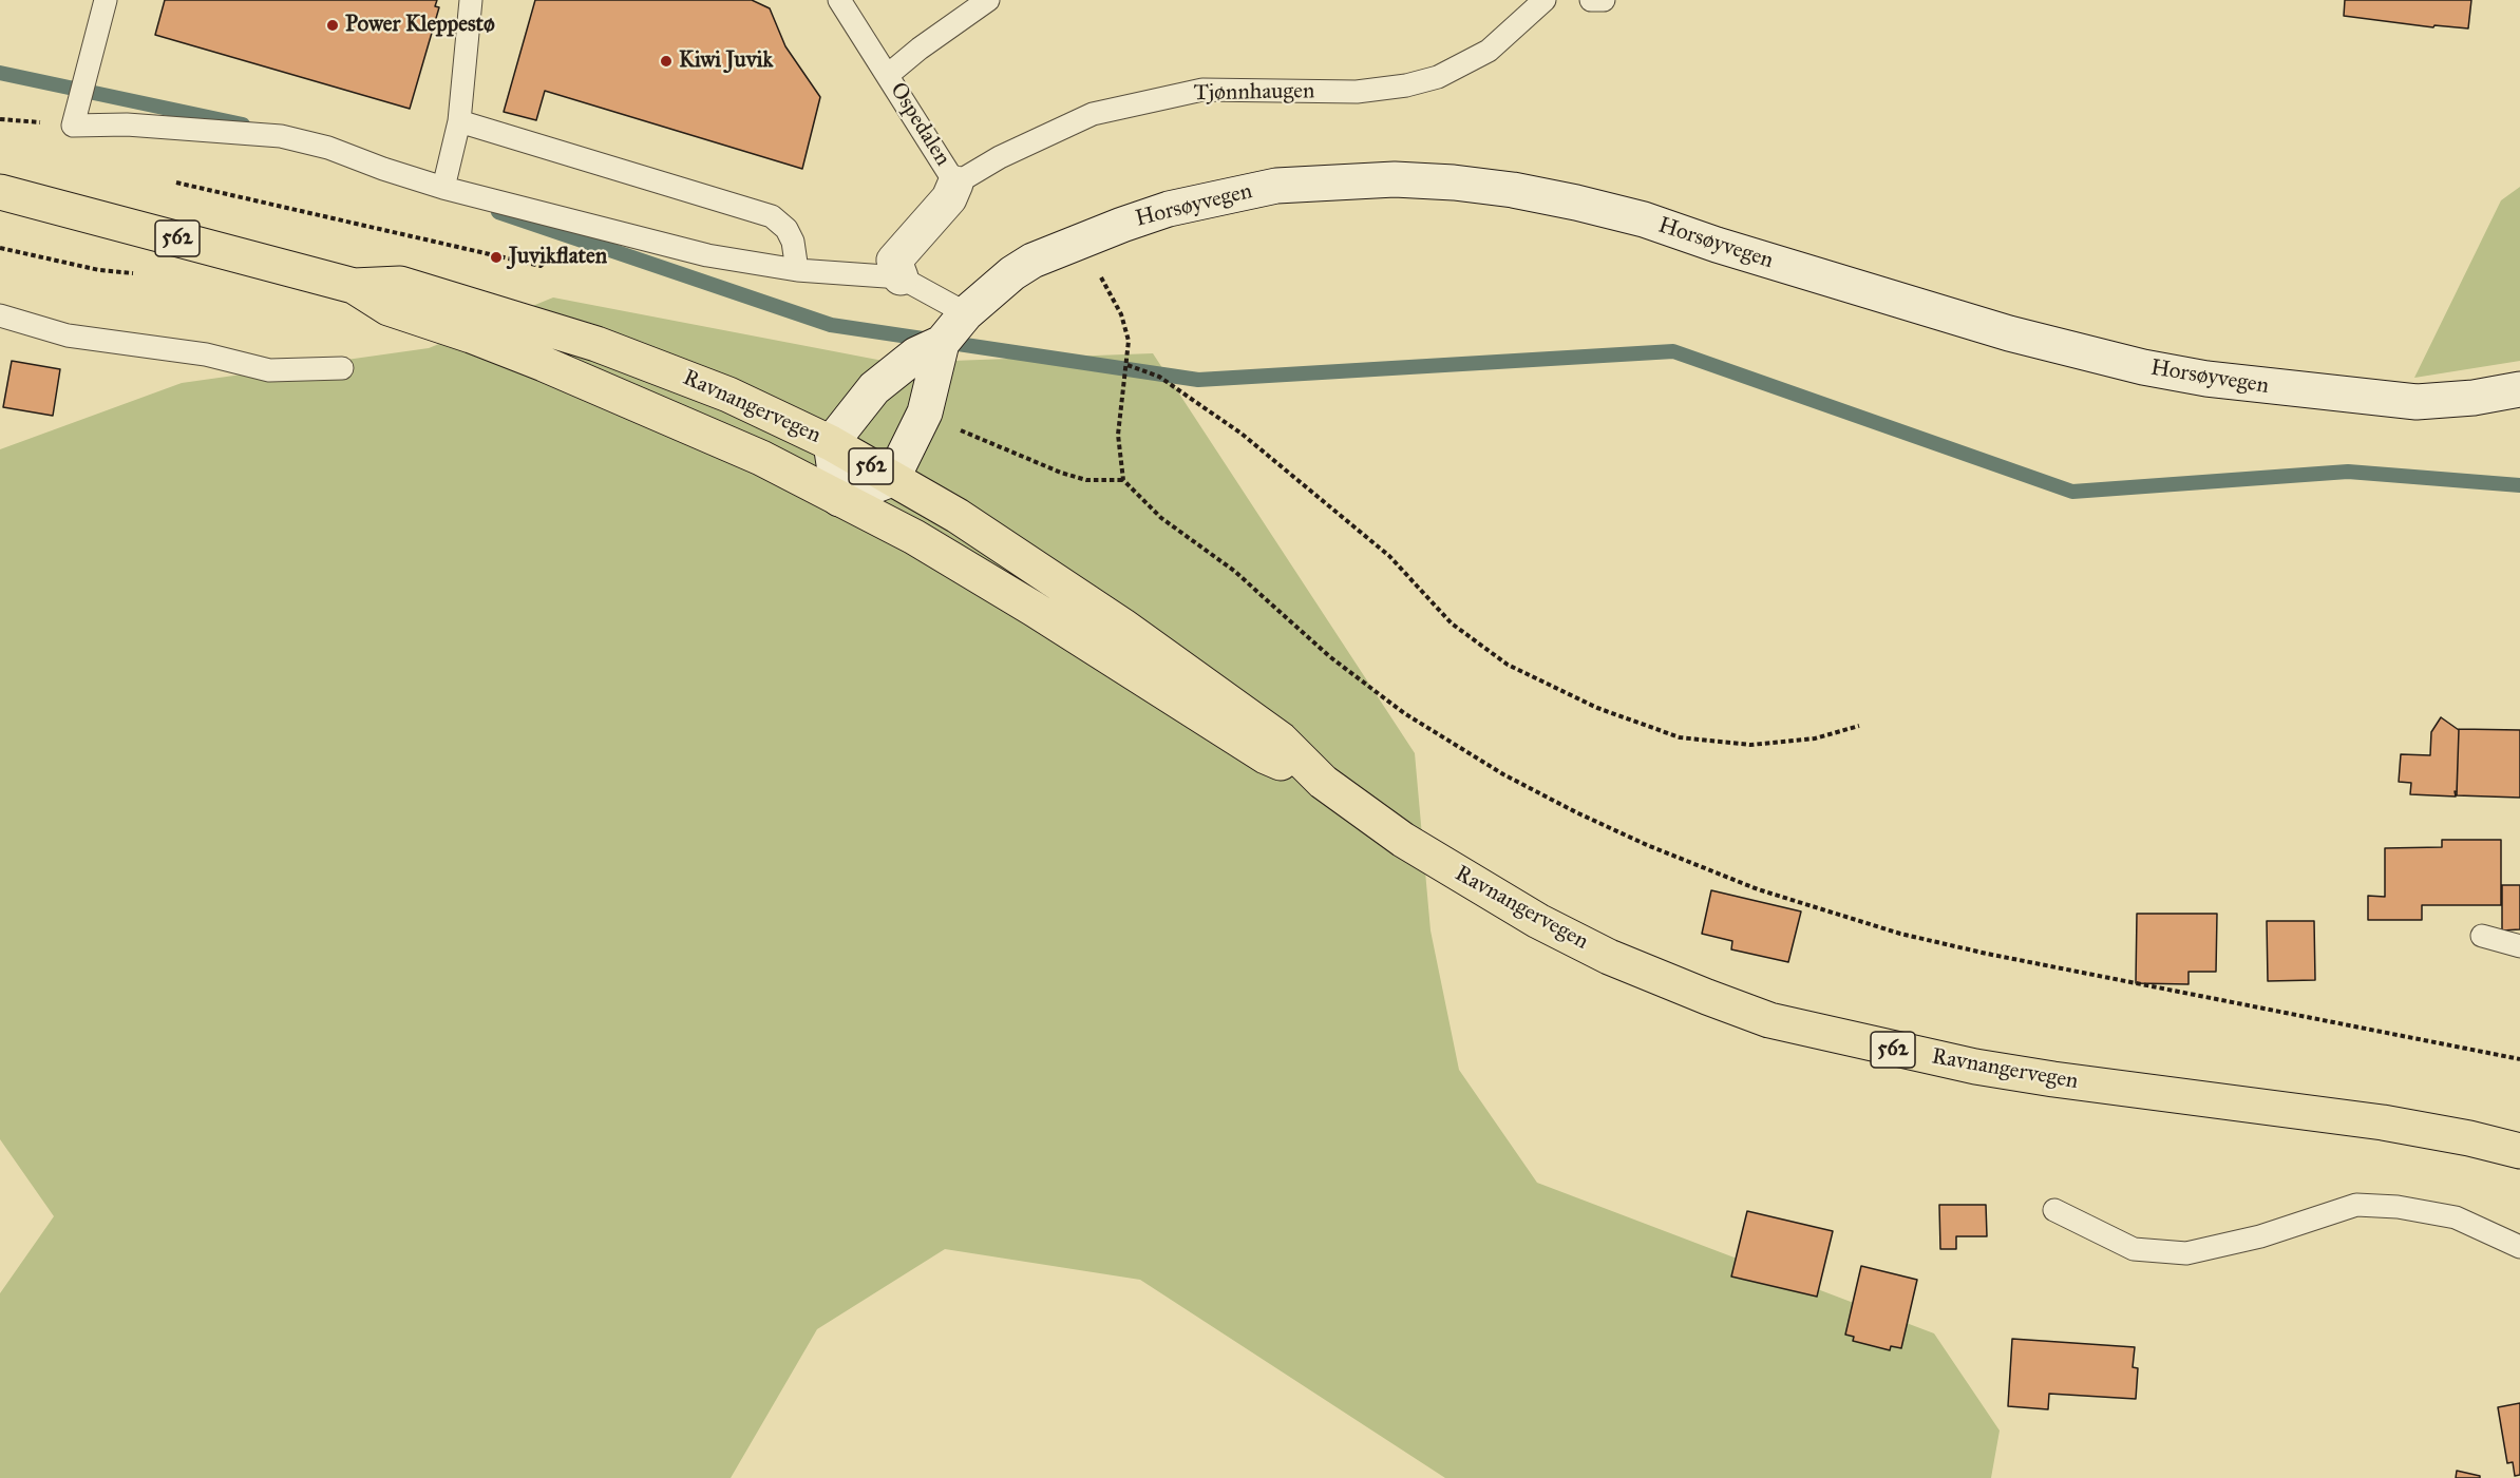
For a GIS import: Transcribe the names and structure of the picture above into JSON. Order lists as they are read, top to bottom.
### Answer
{
  "streets": {
    "main road": [
      "Ospedalen",
      "Horsøyvegen",
      "562",
      "Ravnangervegen"
    ],
    "lane": ["Tjønnhaugen"]
  },
  "crossings": [
    ["Tjønnhaugen", "Ospedalen"],
    ["Horsøyvegen", "Ravnangervegen"]
  ],
  "places": ["Power Kleppestø", "Kiwi Juvik", "Juvikflaten"]
}
